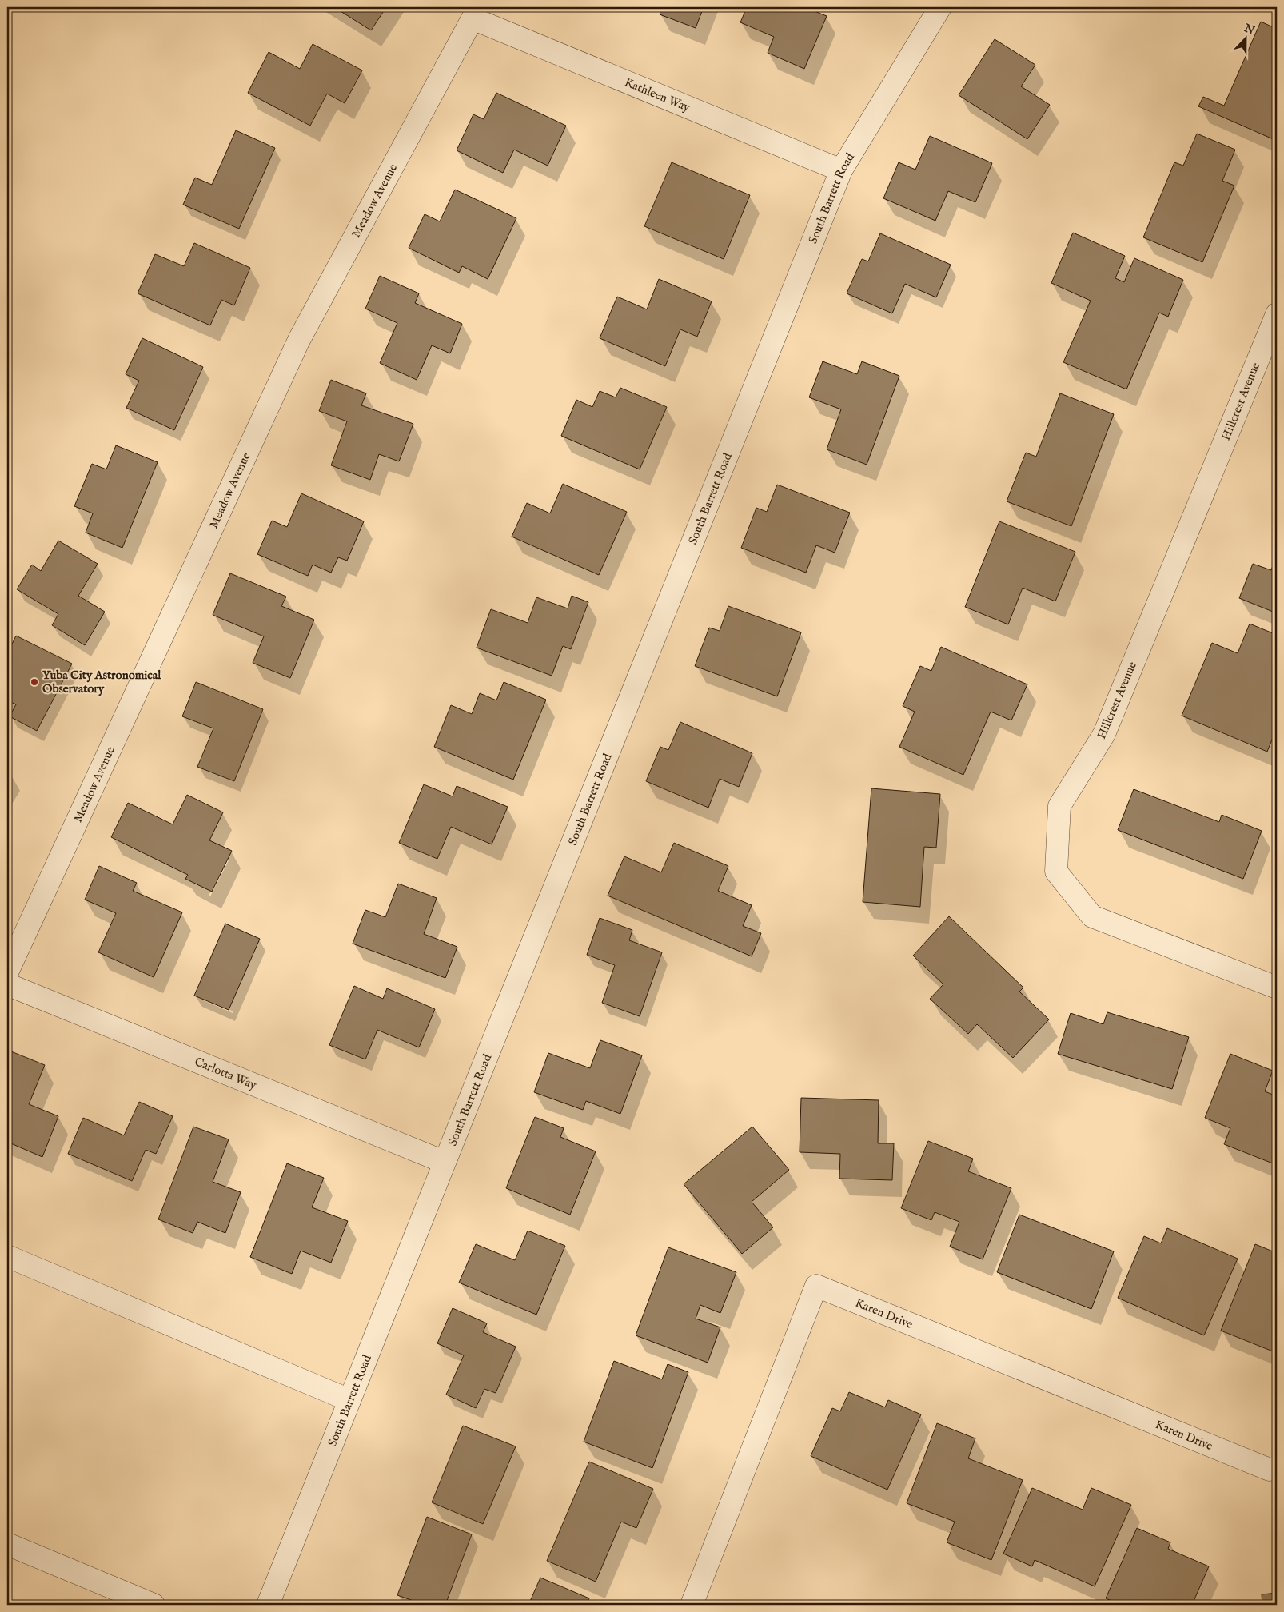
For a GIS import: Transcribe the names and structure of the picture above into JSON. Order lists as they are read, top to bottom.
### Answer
{
  "streets": {
    "street": [
      "Kathleen Way",
      "South Barrett Road",
      "Meadow Avenue",
      "Hillcrest Avenue",
      "Carlotta Way",
      "Karen Drive"
    ]
  },
  "crossings": [
    ["Kathleen Way", "South Barrett Road"],
    ["Kathleen Way", "Meadow Avenue"],
    ["South Barrett Road", "Carlotta Way"]
  ],
  "places": ["Yuba City Astronomical Observatory"],
  "north": "top"
}
